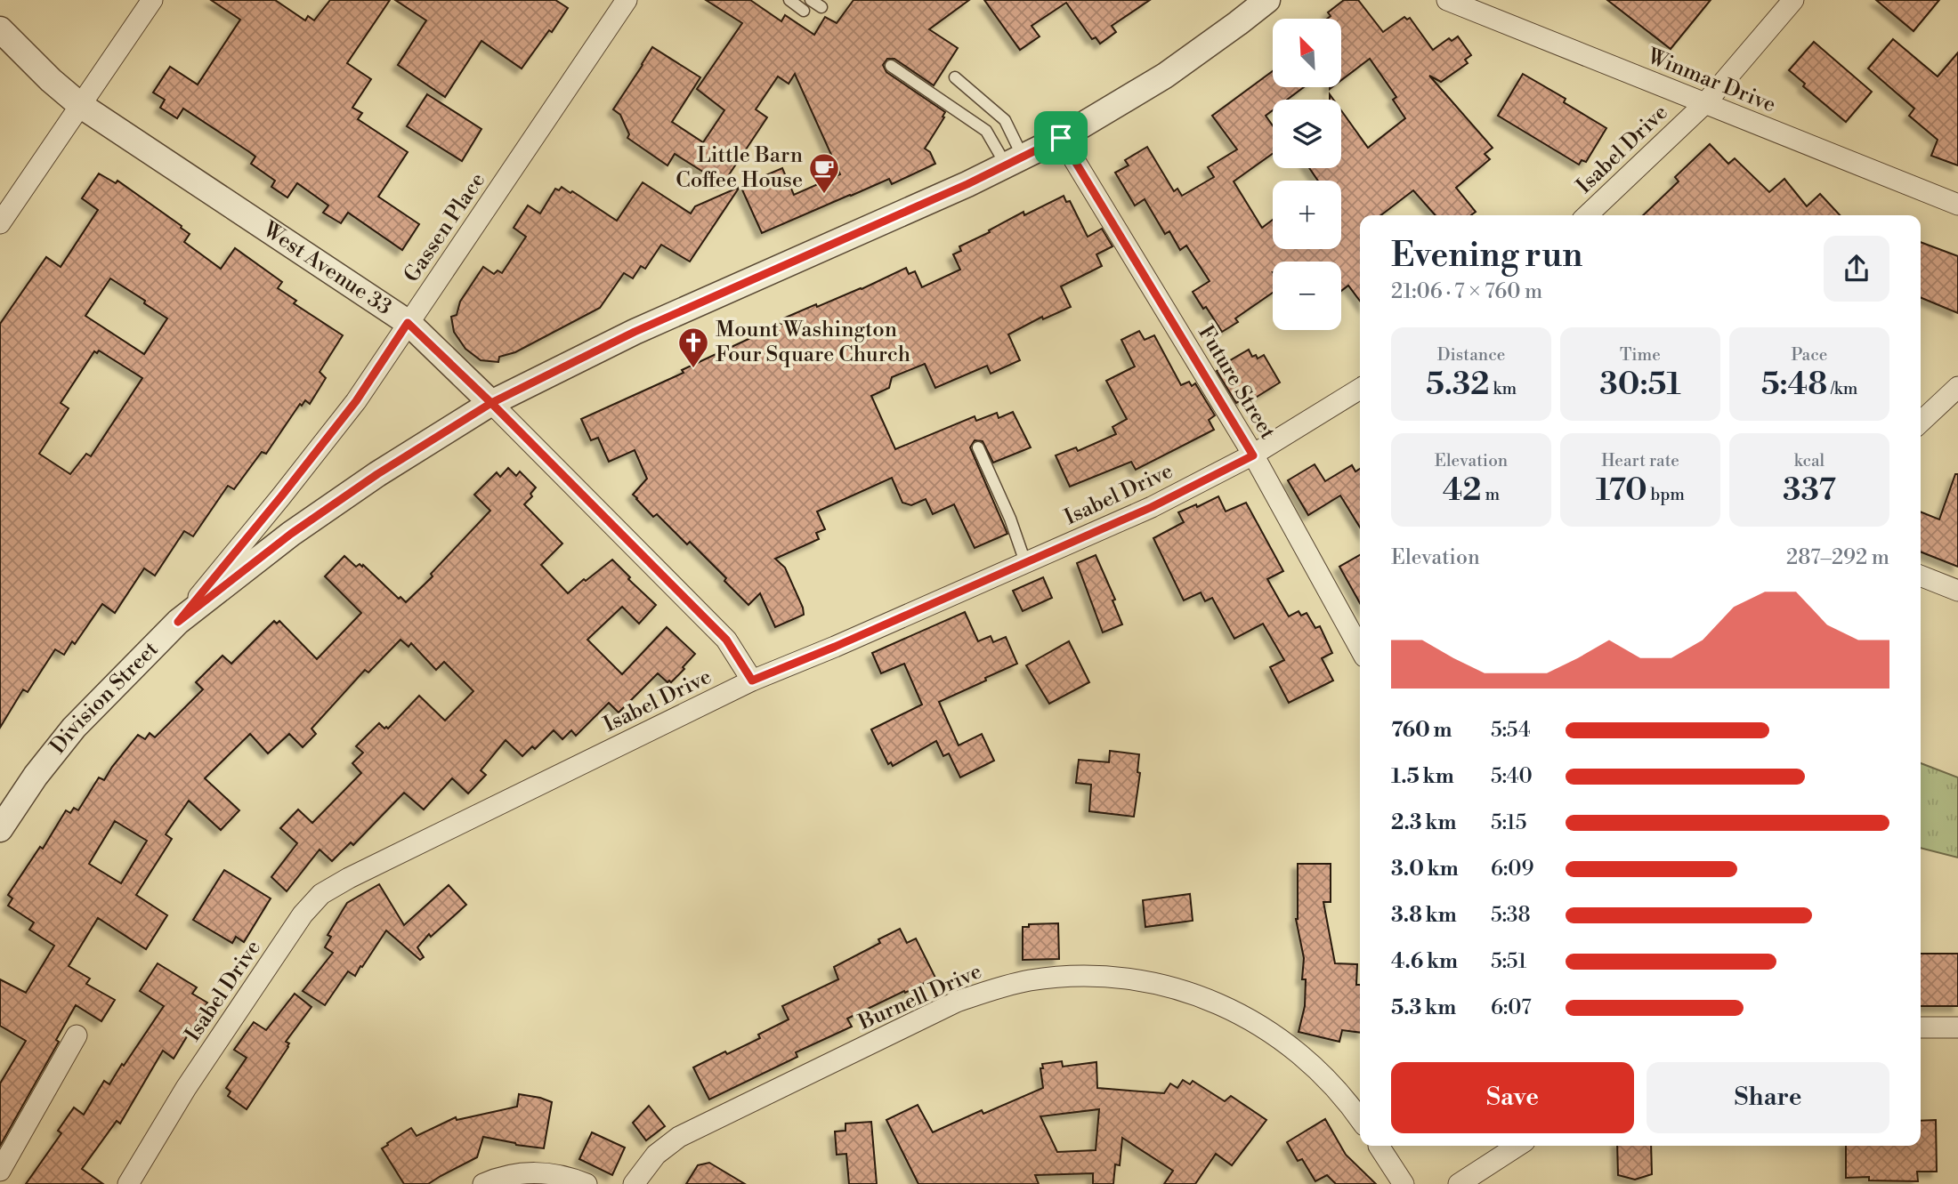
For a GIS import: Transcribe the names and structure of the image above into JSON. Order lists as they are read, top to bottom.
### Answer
{
  "streets": {
    "street": [
      "Winmar Drive",
      "Isabel Drive",
      "Gassen Place",
      "West Avenue 33",
      "Future Street",
      "Division Street",
      "Burnell Drive"
    ]
  },
  "crossings": [
    ["Winmar Drive", "Isabel Drive"],
    ["Isabel Drive", "West Avenue 33"],
    ["Isabel Drive", "Future Street"],
    ["Gassen Place", "West Avenue 33"],
    ["Gassen Place", "Division Street"],
    ["West Avenue 33", "Division Street"],
    ["Future Street", "Division Street"]
  ],
  "places": {
    "cafe": ["Little Barn Coffee House"],
    "church": ["Mount Washington Four Square Church"]
  },
  "north": "top left",
  "page": {
    "map_buttons": ["+", "−"],
    "heading": ["Evening run", "21:06 · 7 × 760 m"],
    "stats": [
      ["Distance", "5.32 km"],
      ["Time", "30:51"],
      ["Pace", "5:48 /km"],
      ["Elevation", "42 m"],
      ["Heart rate", "170 bpm"],
      ["kcal", "337"]
    ],
    "chart": ["Elevation", "287–292 m"],
    "list": [
      {
        "name": "760 m",
        "note": "5:54"
      },
      {
        "name": "1.5 km",
        "note": "5:40"
      },
      {
        "name": "2.3 km",
        "note": "5:15"
      },
      {
        "name": "3.0 km",
        "note": "6:09"
      },
      {
        "name": "3.8 km",
        "note": "5:38"
      },
      {
        "name": "4.6 km",
        "note": "5:51"
      },
      {
        "name": "5.3 km",
        "note": "6:07"
      }
    ],
    "buttons": ["Save", "Share"]
  }
}
